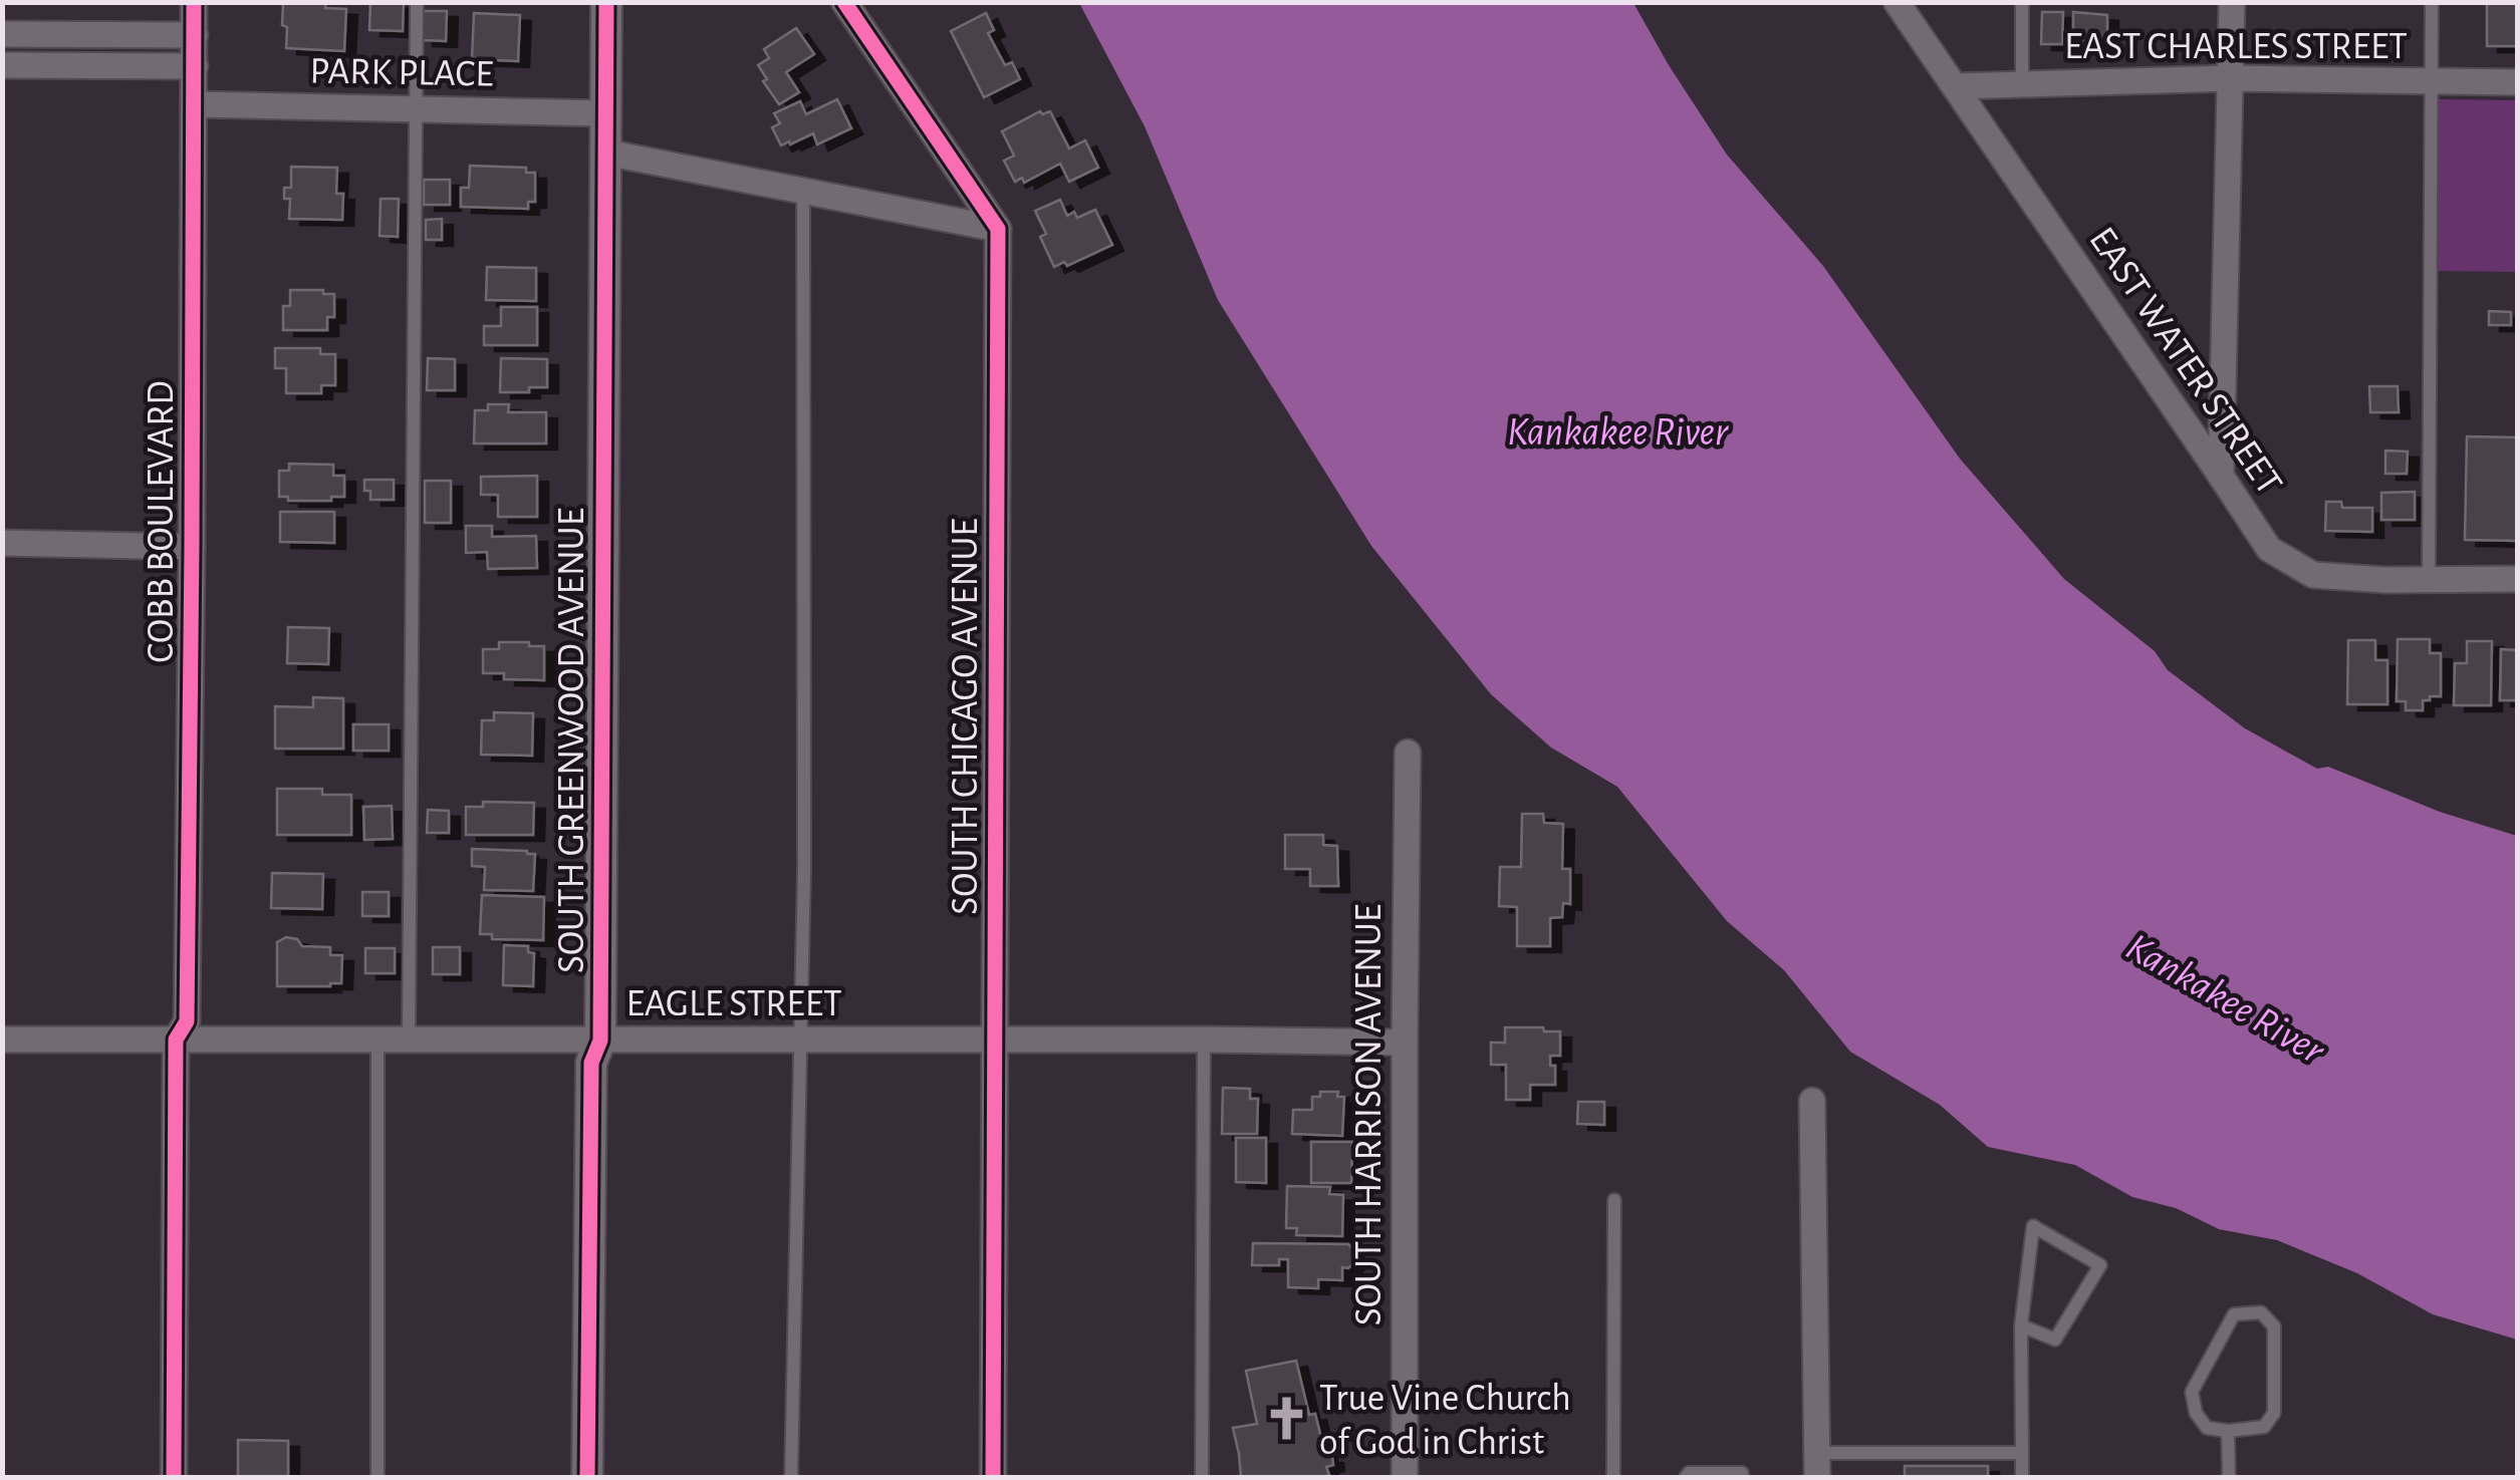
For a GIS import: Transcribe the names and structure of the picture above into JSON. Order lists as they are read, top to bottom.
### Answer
{
  "streets": {
    "street": [
      "EAST CHARLES STREET",
      "PARK PLACE",
      "EAST WATER STREET",
      "COBB BOULEVARD",
      "SOUTH CHICAGO AVENUE",
      "SOUTH GREENWOOD AVENUE",
      "EAGLE STREET",
      "SOUTH HARRISON AVENUE"
    ]
  },
  "crossings": [
    ["EAST CHARLES STREET", "EAST WATER STREET"],
    ["PARK PLACE", "COBB BOULEVARD"],
    ["PARK PLACE", "SOUTH GREENWOOD AVENUE"],
    ["COBB BOULEVARD", "EAGLE STREET"],
    ["SOUTH CHICAGO AVENUE", "EAGLE STREET"],
    ["SOUTH GREENWOOD AVENUE", "EAGLE STREET"],
    ["EAGLE STREET", "SOUTH HARRISON AVENUE"]
  ],
  "water": ["Kankakee River"],
  "places": {
    "church": ["True Vine Church of God in Christ"]
  }
}
